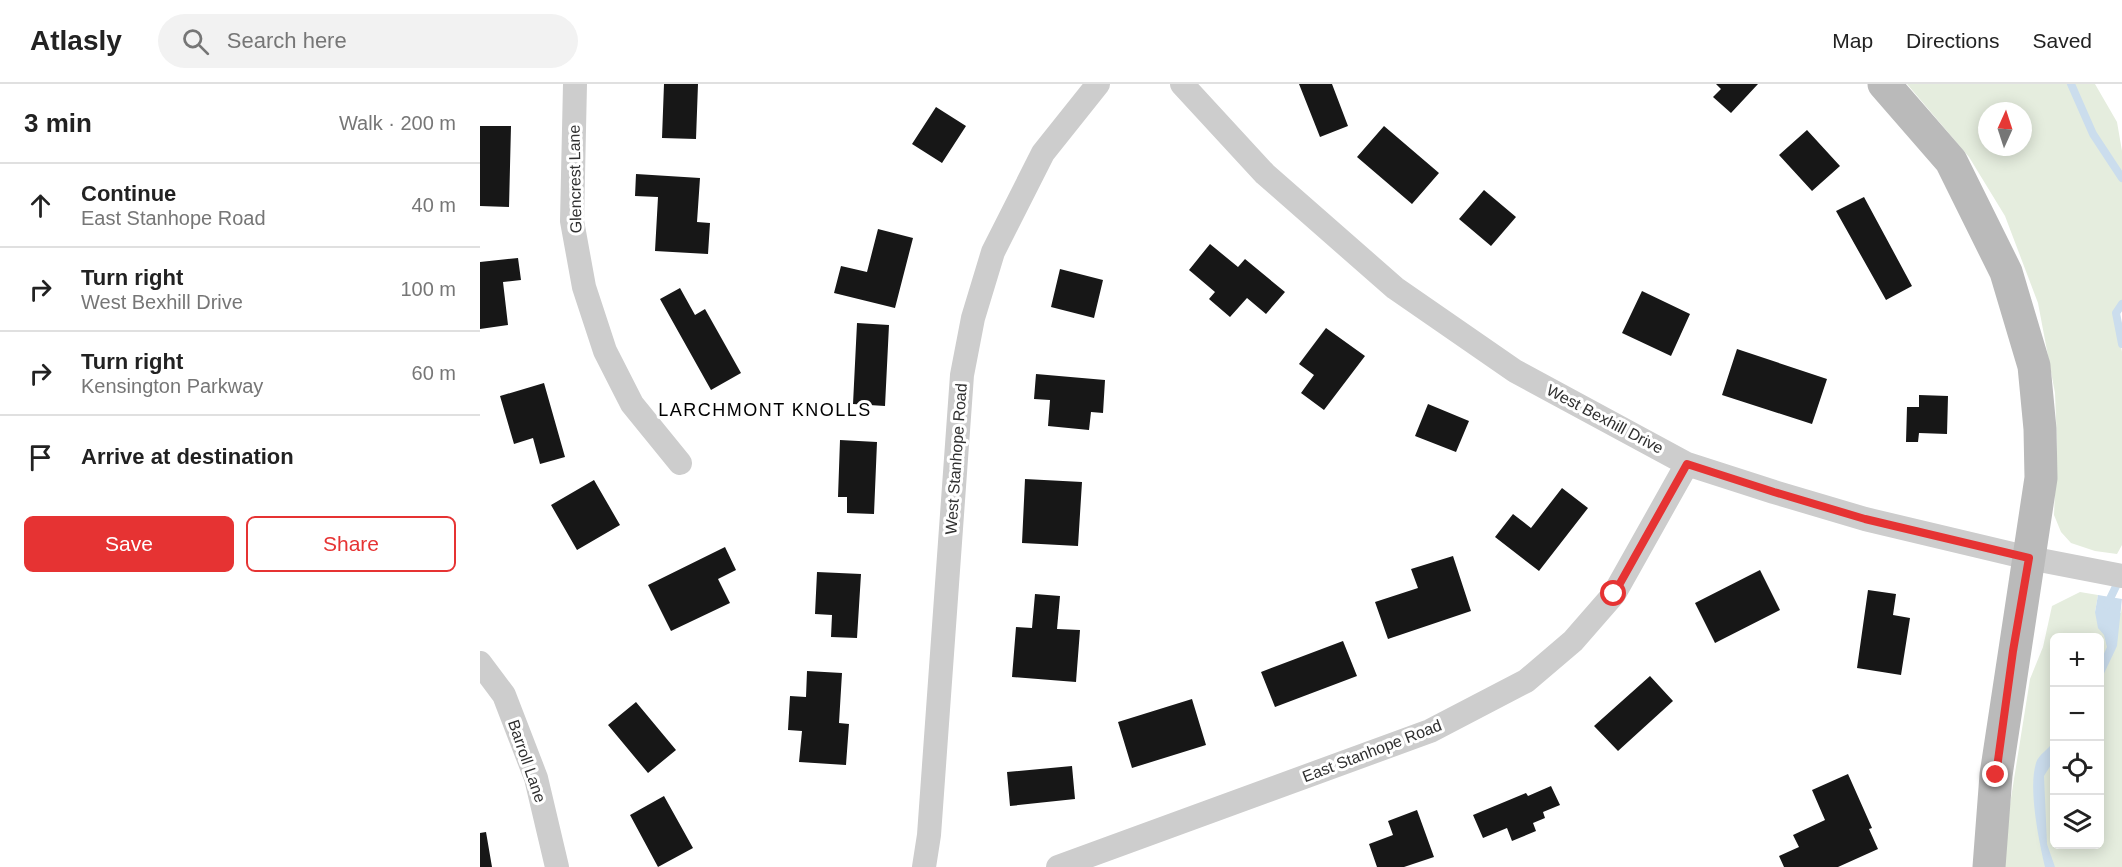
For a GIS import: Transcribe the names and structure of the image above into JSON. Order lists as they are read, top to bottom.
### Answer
{
  "streets": {
    "street": [
      "Glencrest Lane",
      "West Bexhill Drive",
      "West Stanhope Road",
      "East Stanhope Road",
      "Barroll Lane"
    ]
  },
  "crossings": [
    ["West Bexhill Drive", "East Stanhope Road"]
  ],
  "districts": ["LARCHMONT KNOLLS"],
  "north": "top",
  "page": {
    "header": "Atlasly",
    "search": "Search here",
    "nav": ["Map", "Directions", "Saved"],
    "heading": ["3 min", "Walk · 200 m"],
    "list": [
      ["Continue", "East Stanhope Road", "40 m"],
      ["Turn right", "West Bexhill Drive", "100 m"],
      ["Turn right", "Kensington Parkway", "60 m"],
      "Arrive at destination"
    ],
    "buttons": ["Save", "Share"],
    "map_buttons": ["+", "−"]
  }
}
